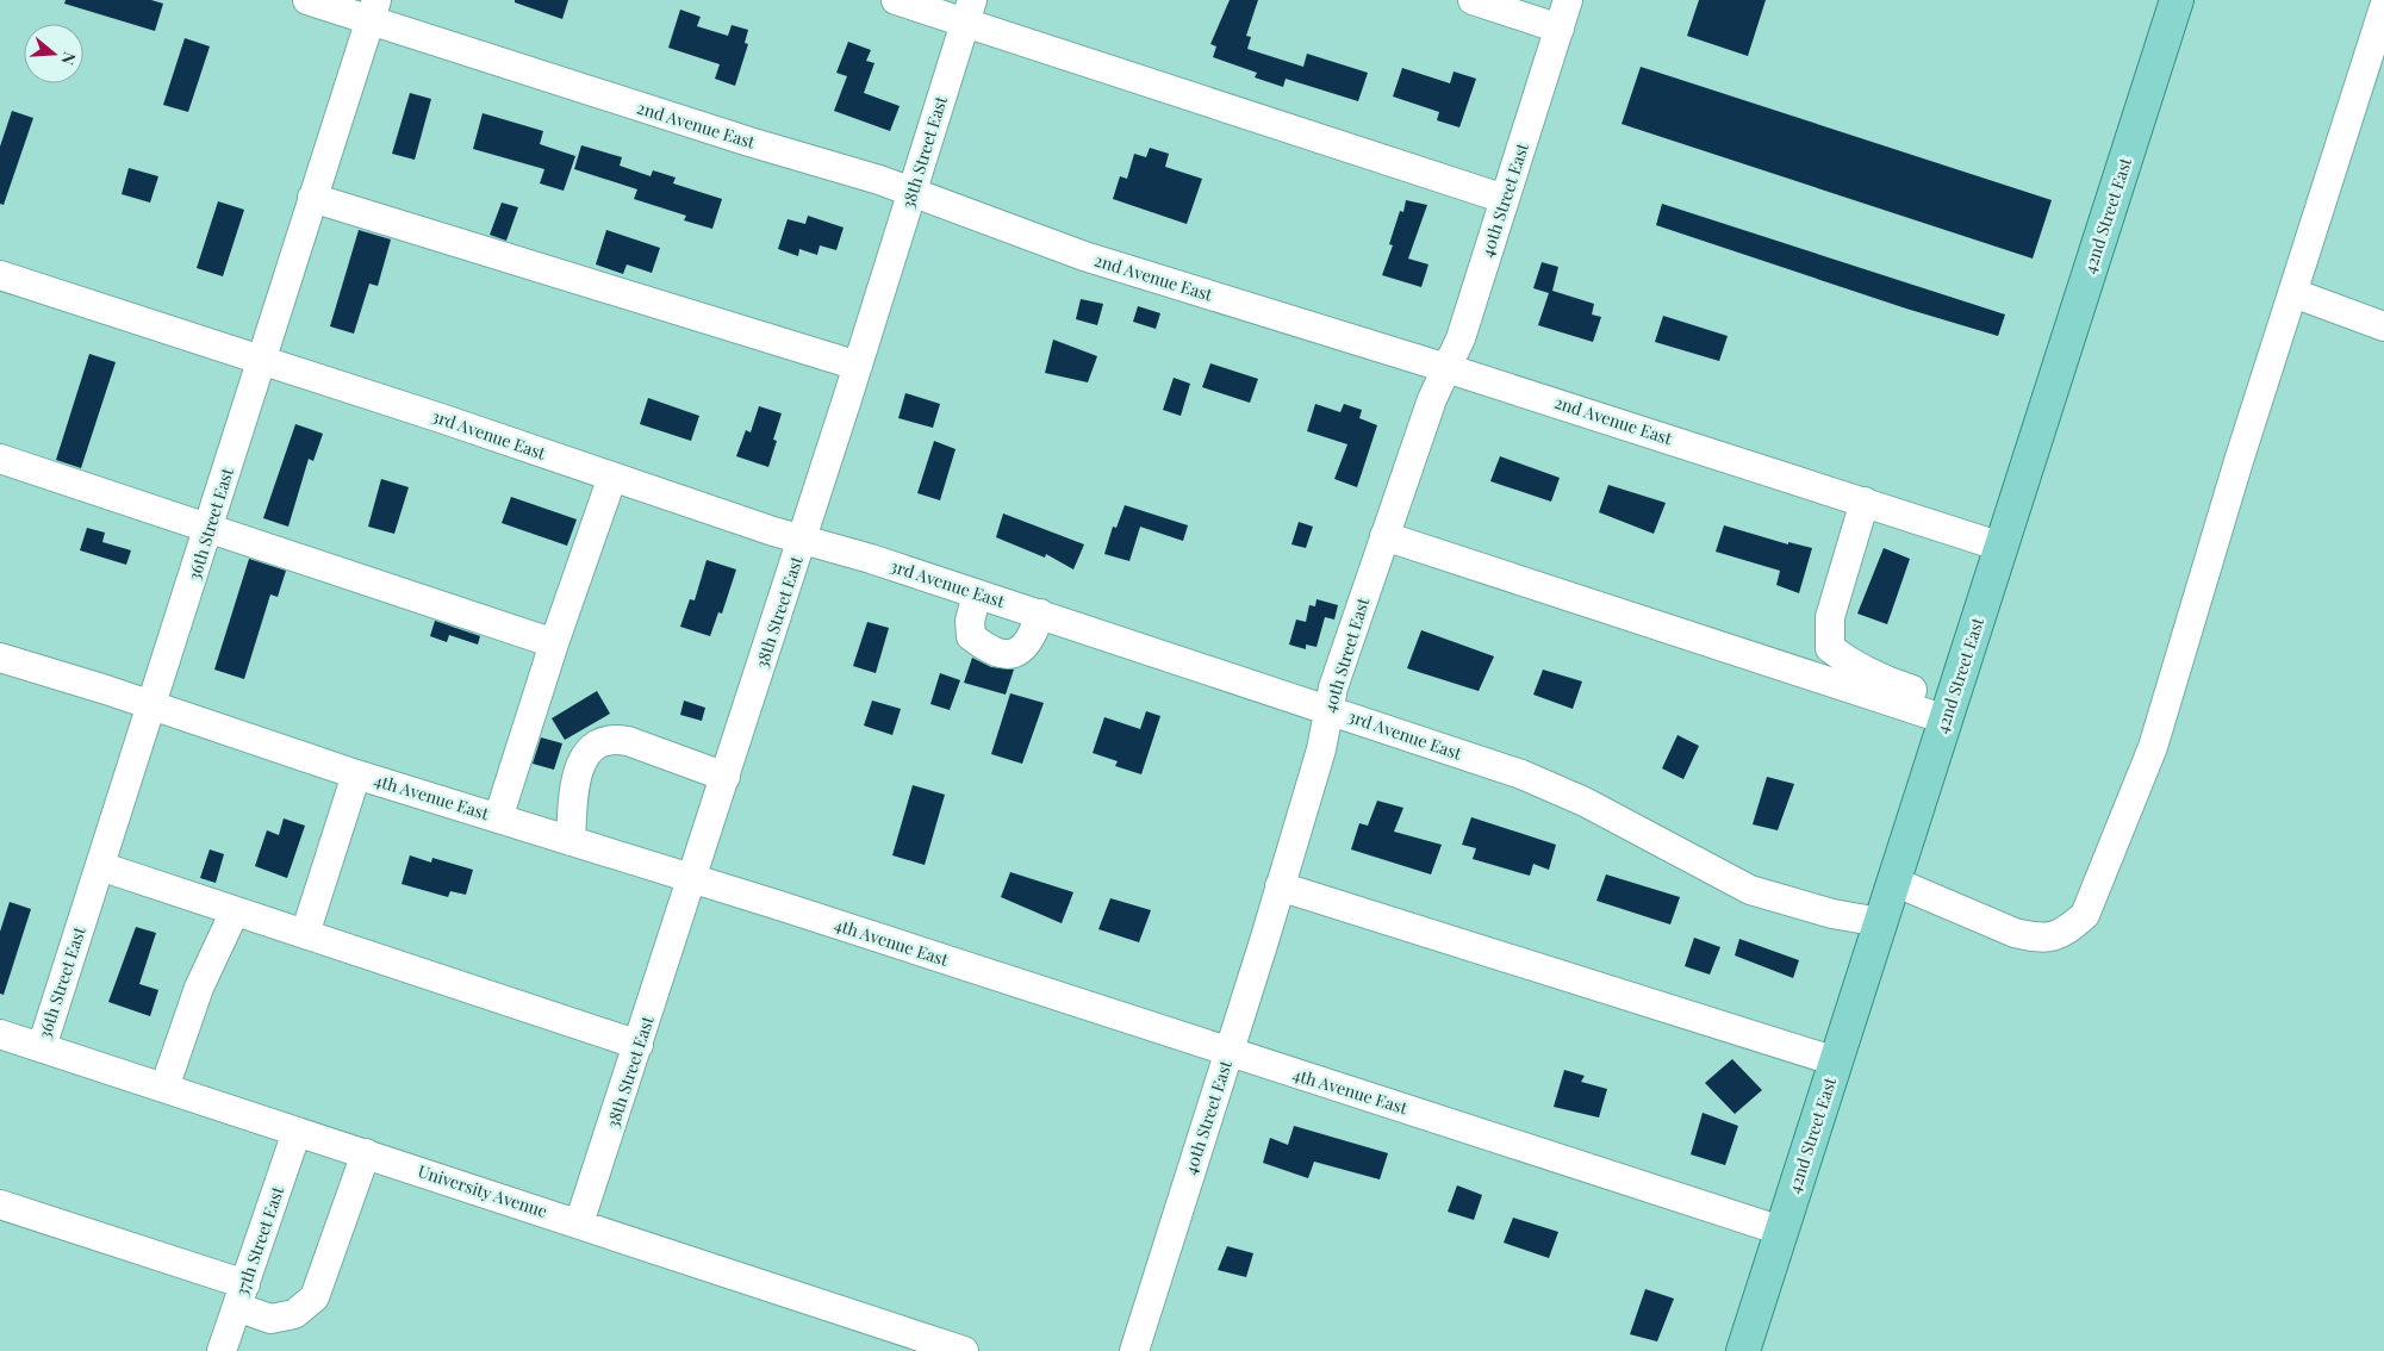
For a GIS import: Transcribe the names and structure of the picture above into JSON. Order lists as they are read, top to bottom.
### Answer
{
  "streets": {
    "main road": ["42nd Street East"],
    "street": [
      "2nd Avenue East",
      "38th Street East",
      "40th Street East",
      "3rd Avenue East",
      "36th Street East",
      "4th Avenue East",
      "University Avenue",
      "37th Street East"
    ]
  },
  "crossings": [
    ["2nd Avenue East", "38th Street East"],
    ["2nd Avenue East", "40th Street East"],
    ["2nd Avenue East", "42nd Street East"],
    ["2nd Avenue East", "36th Street East"],
    ["38th Street East", "3rd Avenue East"],
    ["38th Street East", "4th Avenue East"],
    ["38th Street East", "University Avenue"],
    ["40th Street East", "3rd Avenue East"],
    ["40th Street East", "4th Avenue East"],
    ["42nd Street East", "3rd Avenue East"],
    ["42nd Street East", "4th Avenue East"],
    ["3rd Avenue East", "36th Street East"],
    ["36th Street East", "4th Avenue East"],
    ["36th Street East", "University Avenue"],
    ["University Avenue", "37th Street East"]
  ],
  "north": "right"
}
